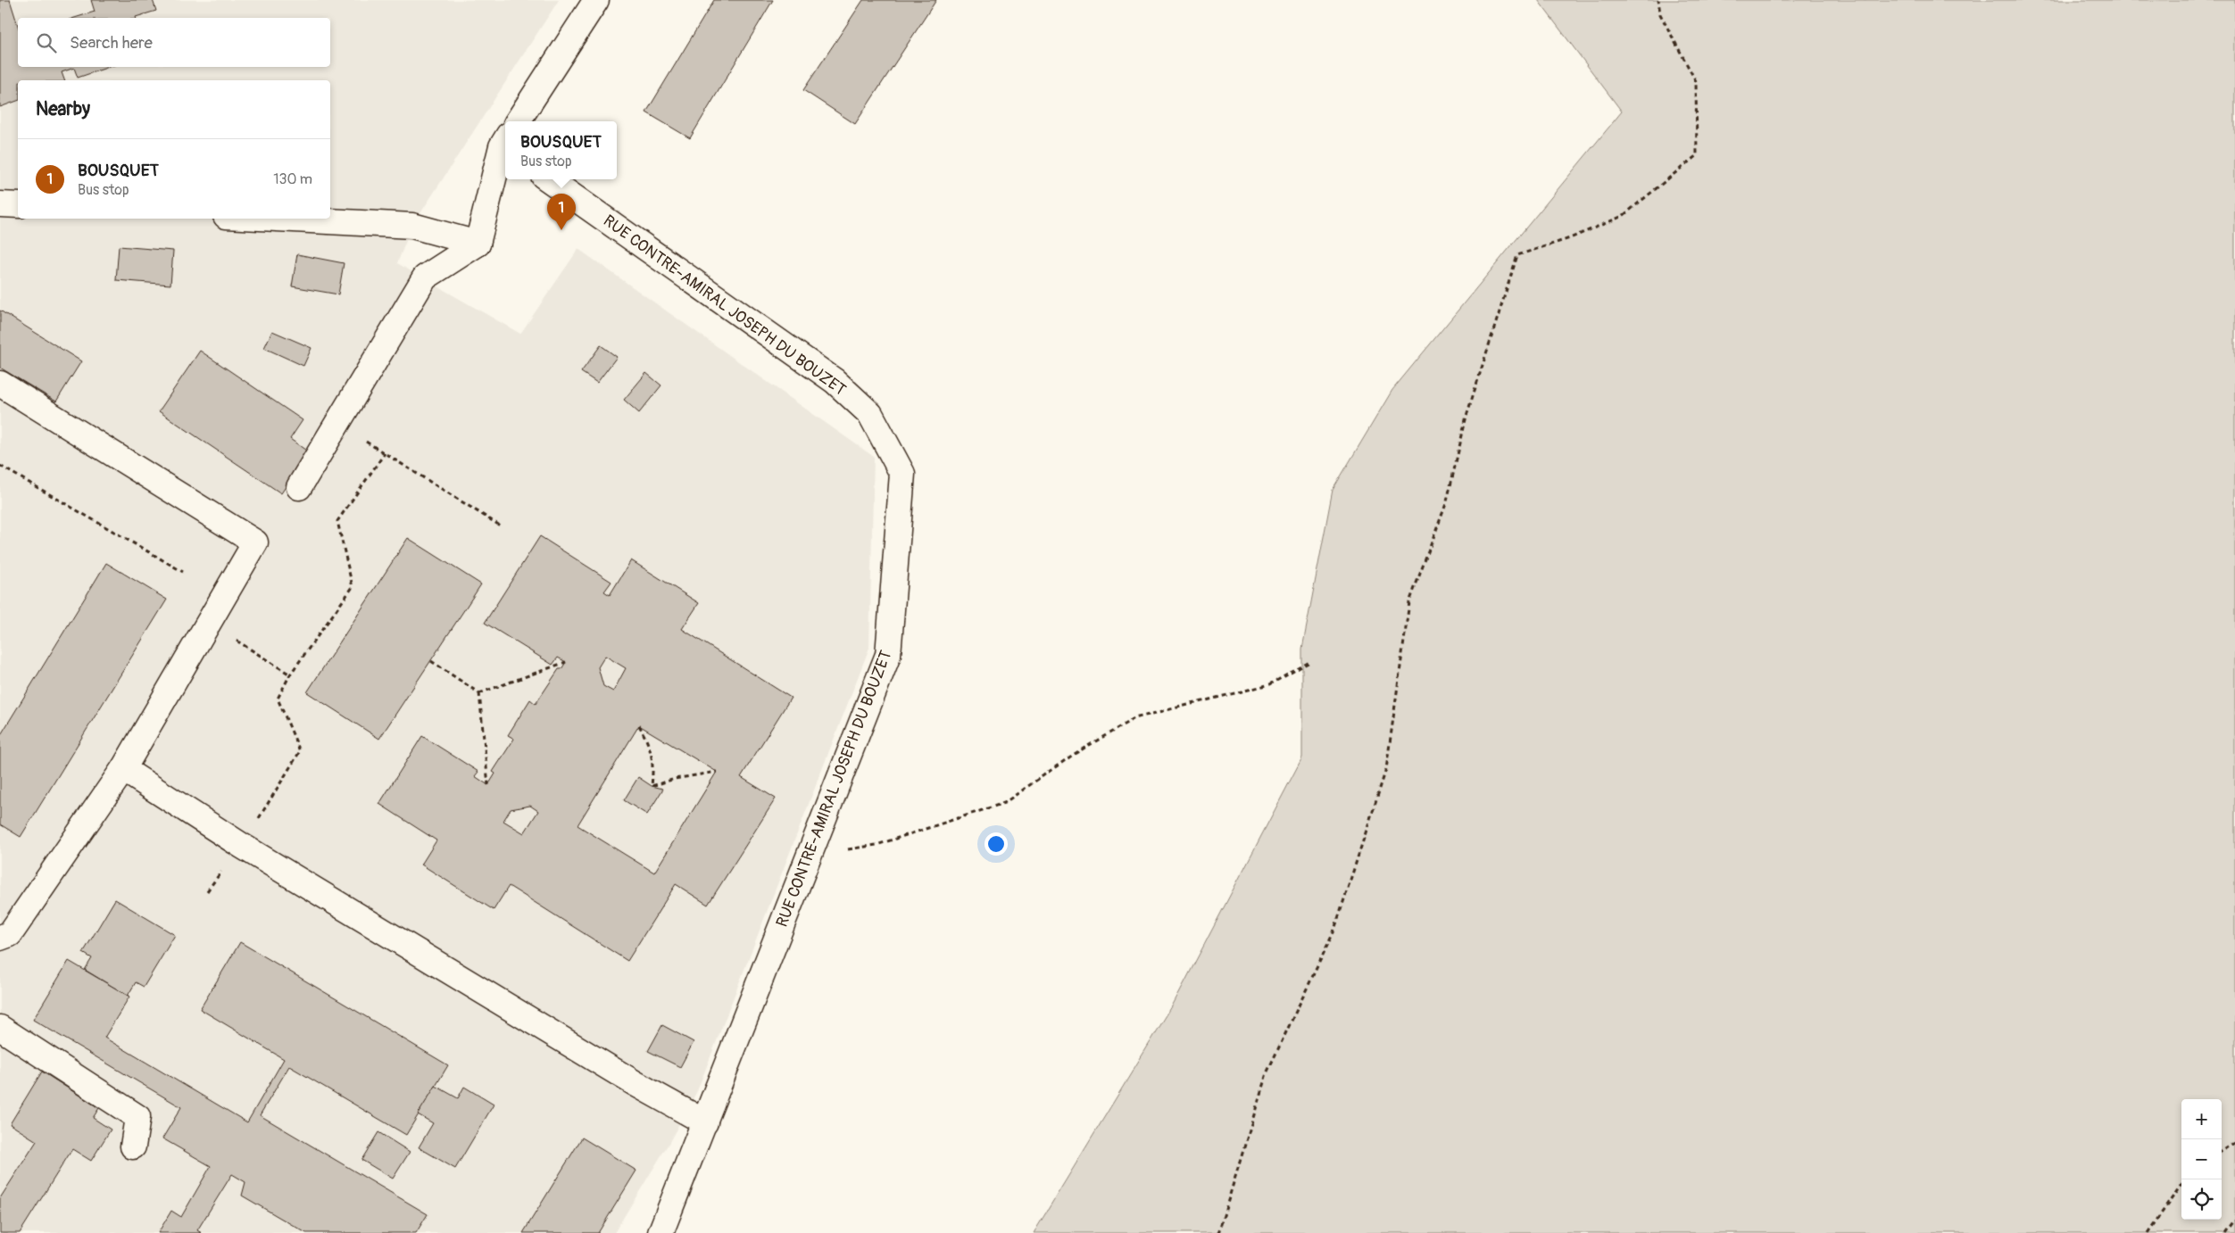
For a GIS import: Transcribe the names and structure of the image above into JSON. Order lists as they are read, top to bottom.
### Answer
{
  "streets": {
    "street": ["RUE CONTRE-AMIRAL JOSEPH DU BOUZET"]
  },
  "page": {
    "search": "Search here",
    "heading": "Nearby",
    "popup": ["BOUSQUET", "Bus stop"],
    "list": [
      {
        "mark": "1",
        "name": "BOUSQUET",
        "note": "Bus stop",
        "value": "130 m"
      }
    ],
    "pins": "1",
    "map_buttons": ["+", "−"]
  }
}
